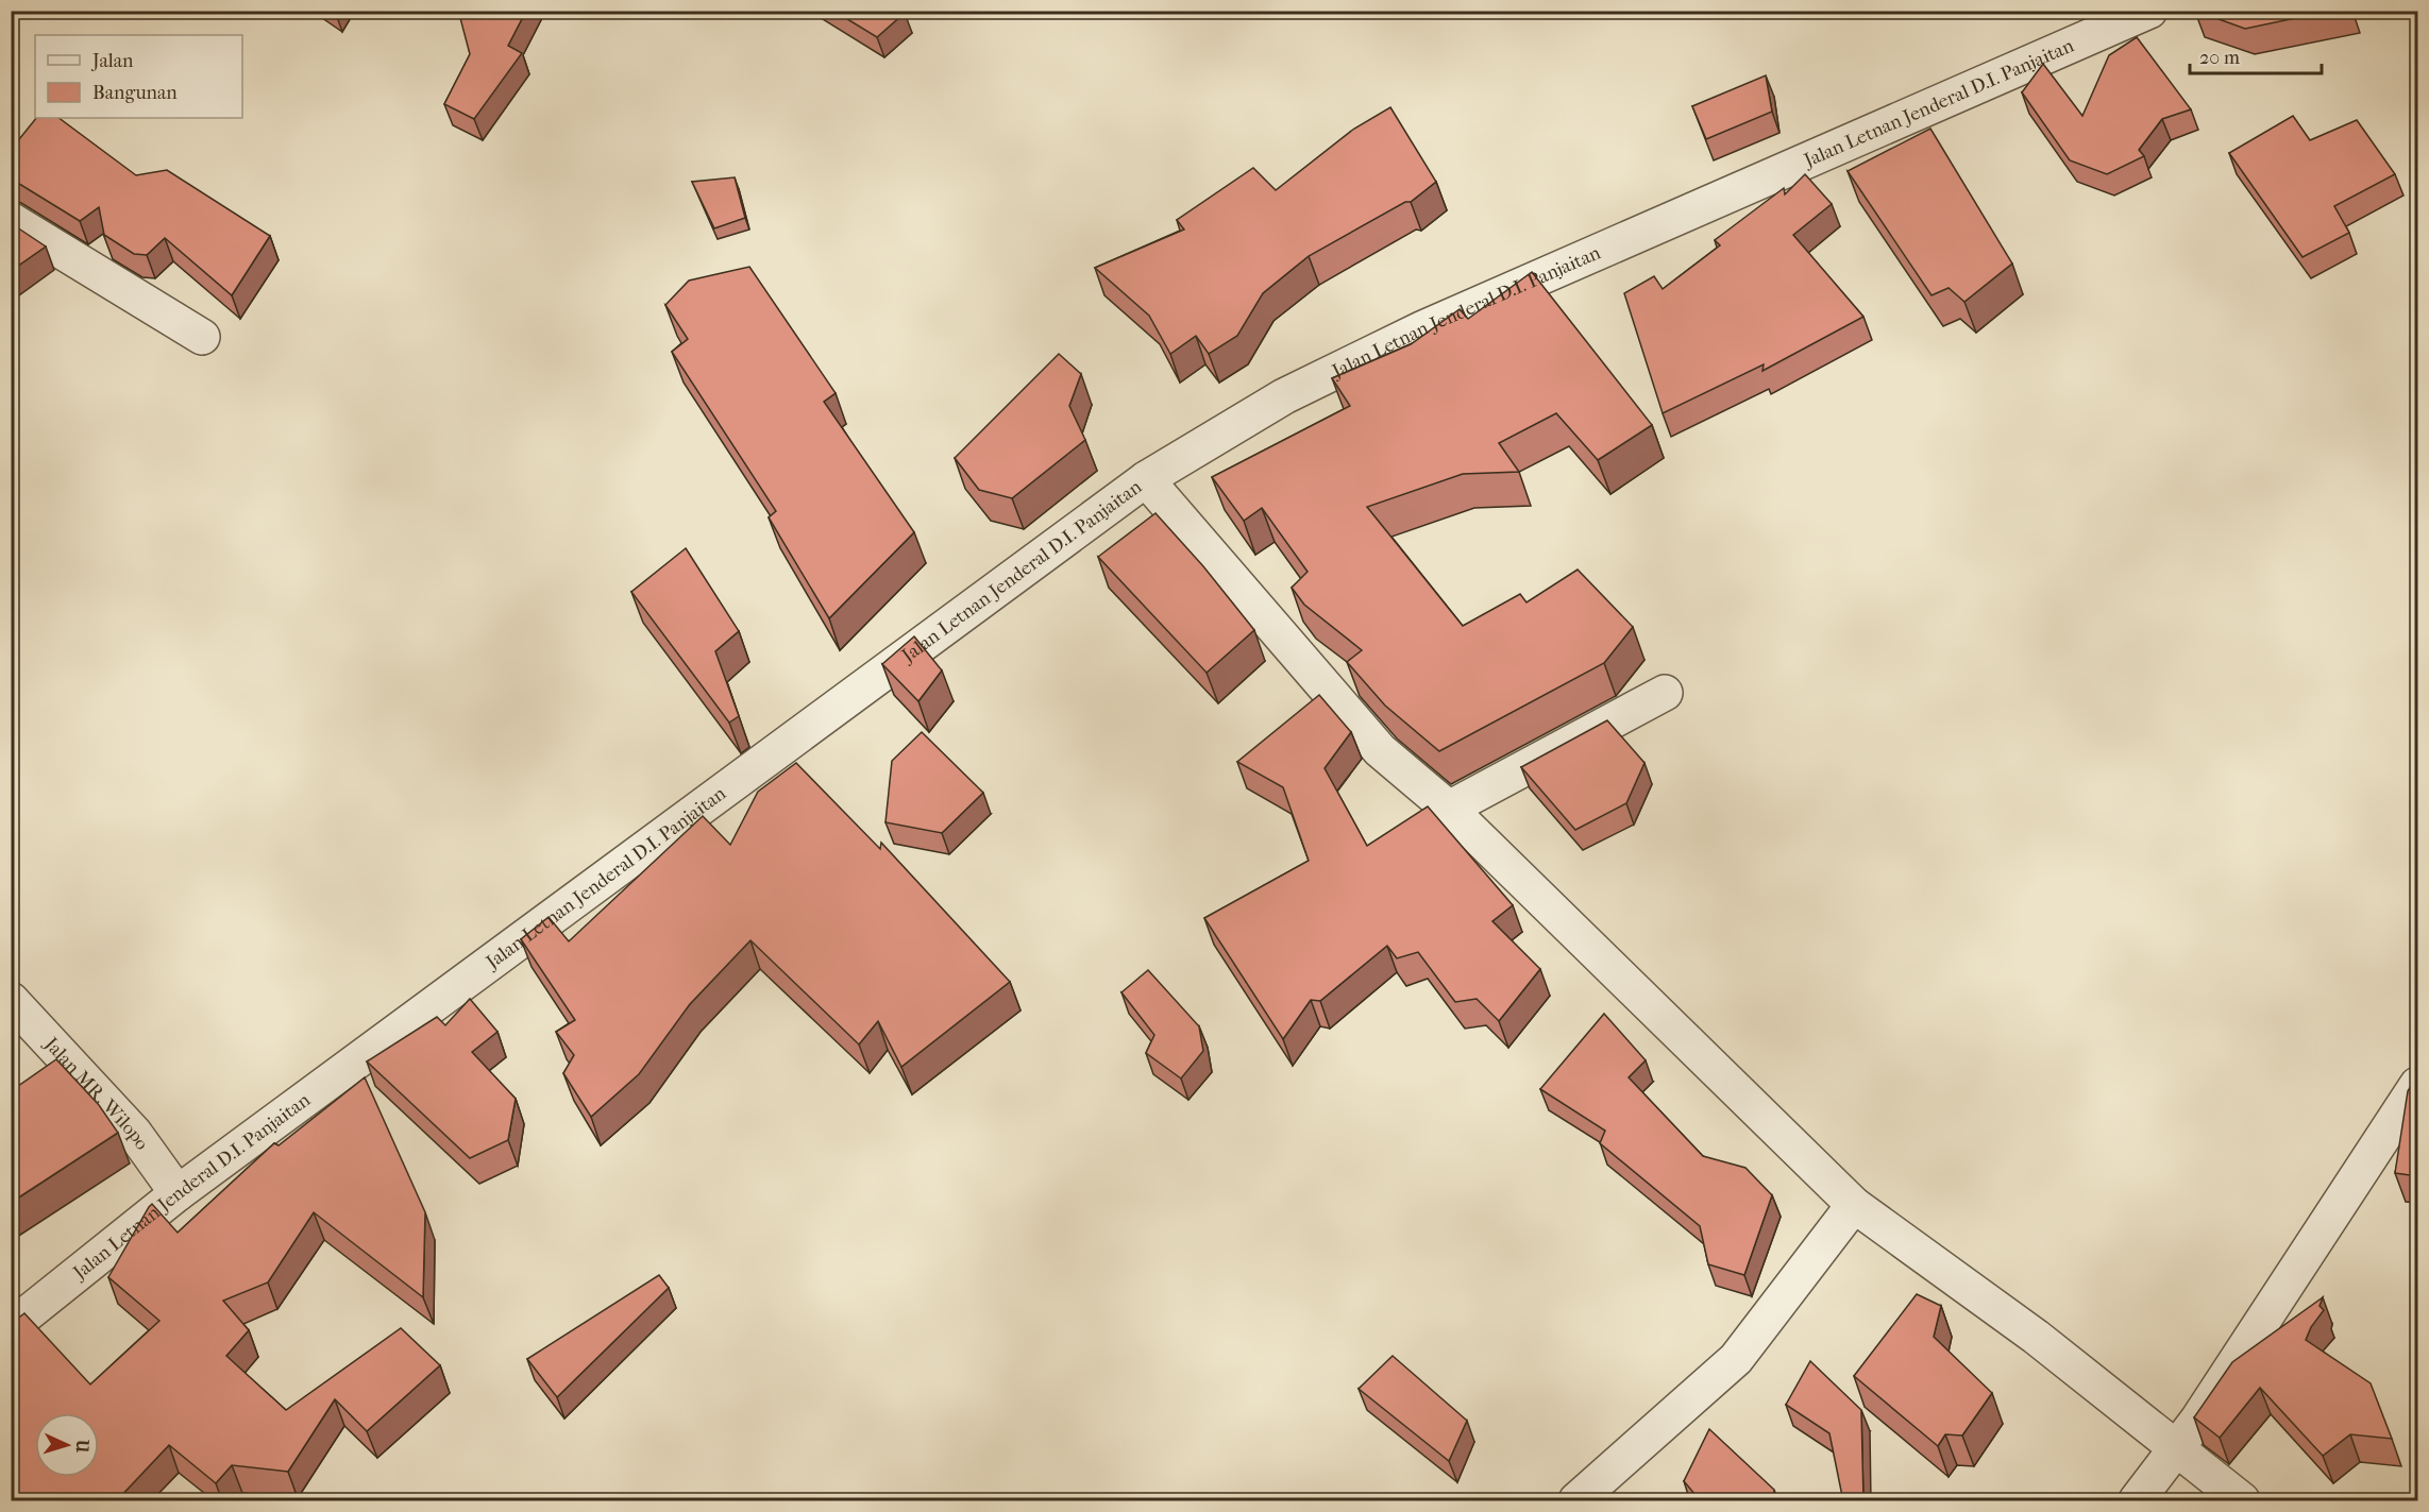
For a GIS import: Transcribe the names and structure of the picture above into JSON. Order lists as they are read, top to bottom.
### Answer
{
  "streets": {
    "street": ["Jalan Letnan Jenderal D.I. Panjaitan", "Jalan MR. Wilopo"]
  },
  "crossings": [
    ["Jalan Letnan Jenderal D.I. Panjaitan", "Jalan MR. Wilopo"]
  ],
  "legend": ["Jalan", "Bangunan"],
  "scale_bar": "20 m",
  "north": "right"
}
